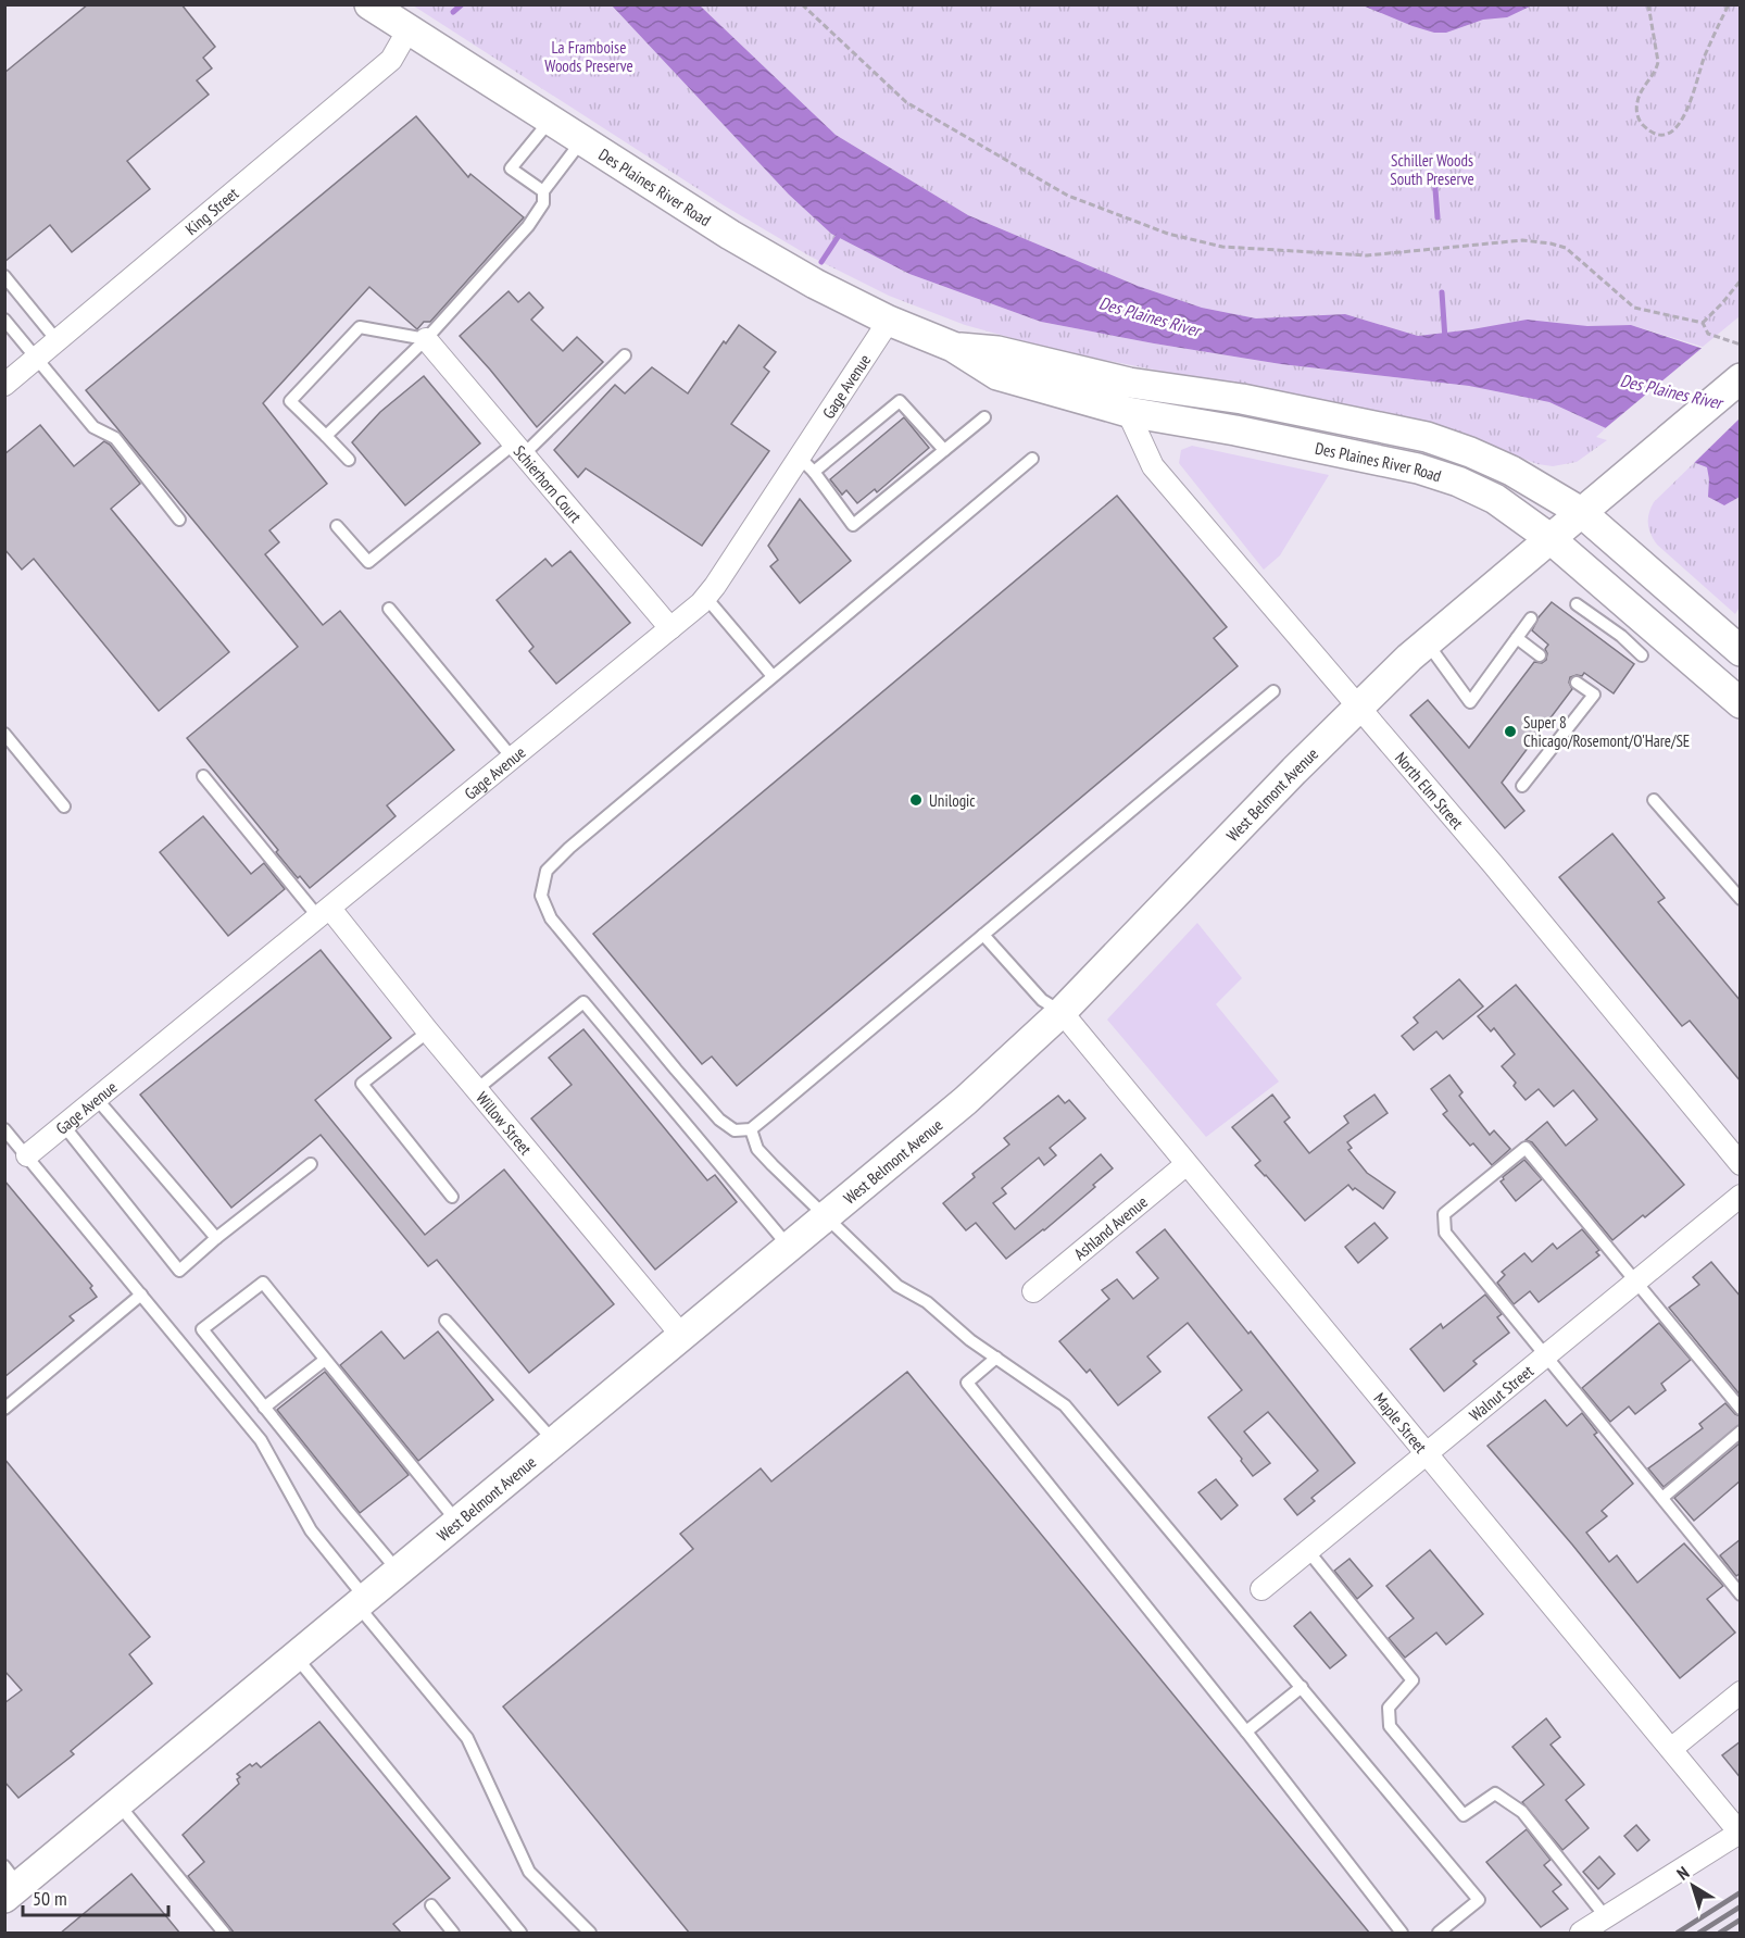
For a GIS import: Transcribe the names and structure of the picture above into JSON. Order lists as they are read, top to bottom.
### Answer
{
  "streets": {
    "main road": ["Des Plaines River Road", "West Belmont Avenue"],
    "street": [
      "King Street",
      "Gage Avenue",
      "Schierhorn Court",
      "North Elm Street",
      "Willow Street",
      "Ashland Avenue",
      "Walnut Street",
      "Maple Street"
    ]
  },
  "crossings": [
    ["Des Plaines River Road", "King Street"],
    ["Des Plaines River Road", "Gage Avenue"],
    ["Des Plaines River Road", "North Elm Street"],
    ["Des Plaines River Road", "West Belmont Avenue"],
    ["Gage Avenue", "Schierhorn Court"],
    ["Gage Avenue", "Willow Street"],
    ["North Elm Street", "West Belmont Avenue"],
    ["West Belmont Avenue", "Willow Street"],
    ["West Belmont Avenue", "Maple Street"],
    ["Ashland Avenue", "Maple Street"],
    ["Walnut Street", "Maple Street"]
  ],
  "water": ["Des Plaines River"],
  "parks": ["La Framboise Woods Preserve", "Schiller Woods South Preserve"],
  "places": ["Super 8 Chicago/Rosemont/O'Hare/SE", "Unilogic"],
  "scale_bar": "50 m",
  "north": "top left"
}
